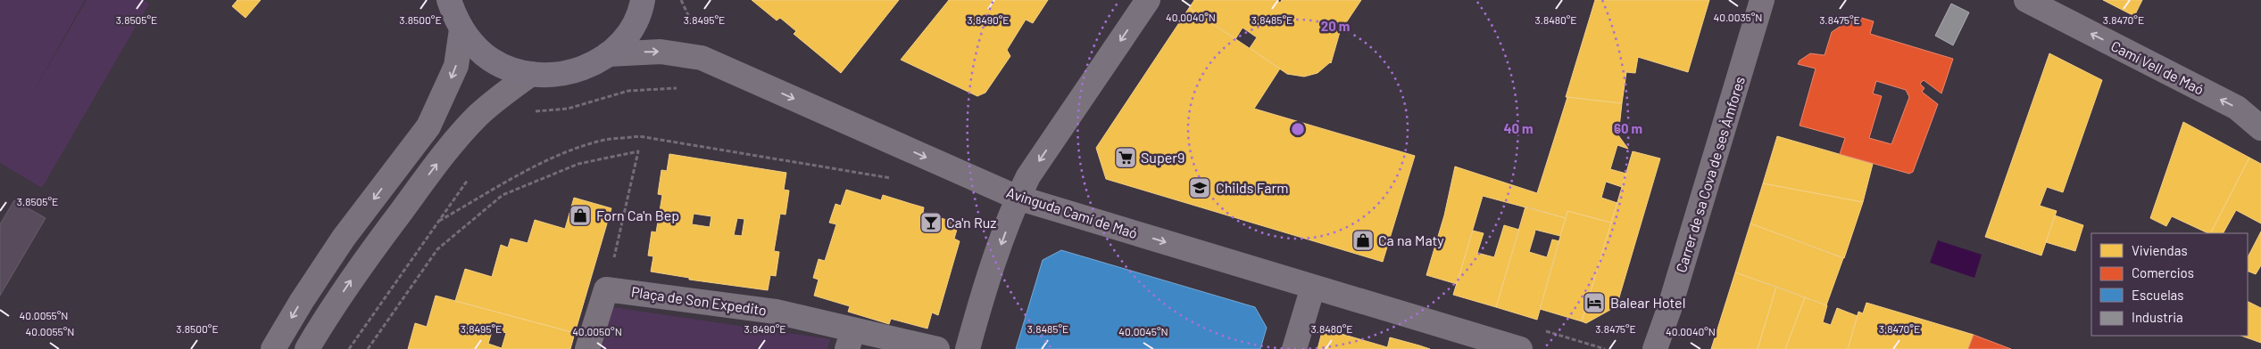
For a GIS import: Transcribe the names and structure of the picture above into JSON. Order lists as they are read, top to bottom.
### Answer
{
  "streets": {
    "street": [
      "Camí Vell de Maó",
      "Carrer de sa Cova de ses Àmfores",
      "Avinguda Camí de Maó",
      "Plaça de Son Expedito"
    ]
  },
  "one_way": ["Camí Vell de Maó", "Avinguda Camí de Maó"],
  "places": {
    "supermarket": ["Super9"],
    "school or university": ["Childs Farm"],
    "shop": ["Forn Ca'n Bep", "Ca na Maty"],
    "bar": ["Ca'n Ruz"],
    "hotel": ["Balear Hotel"]
  },
  "legend": [
    "Viviendas",
    "Comercios",
    "Escuelas",
    "Industria"
  ],
  "coordinates": [
    "40.0040°N",
    "40.0035°N",
    "3.8475°E",
    "3.8505°E",
    "3.8500°E",
    "3.8495°E",
    "3.8490°E",
    "3.8485°E",
    "3.8480°E",
    "3.8470°E",
    "40.0055°N",
    "40.0050°N",
    "40.0045°N"
  ],
  "rings": ["20 m", "40 m", "60 m"]
}
